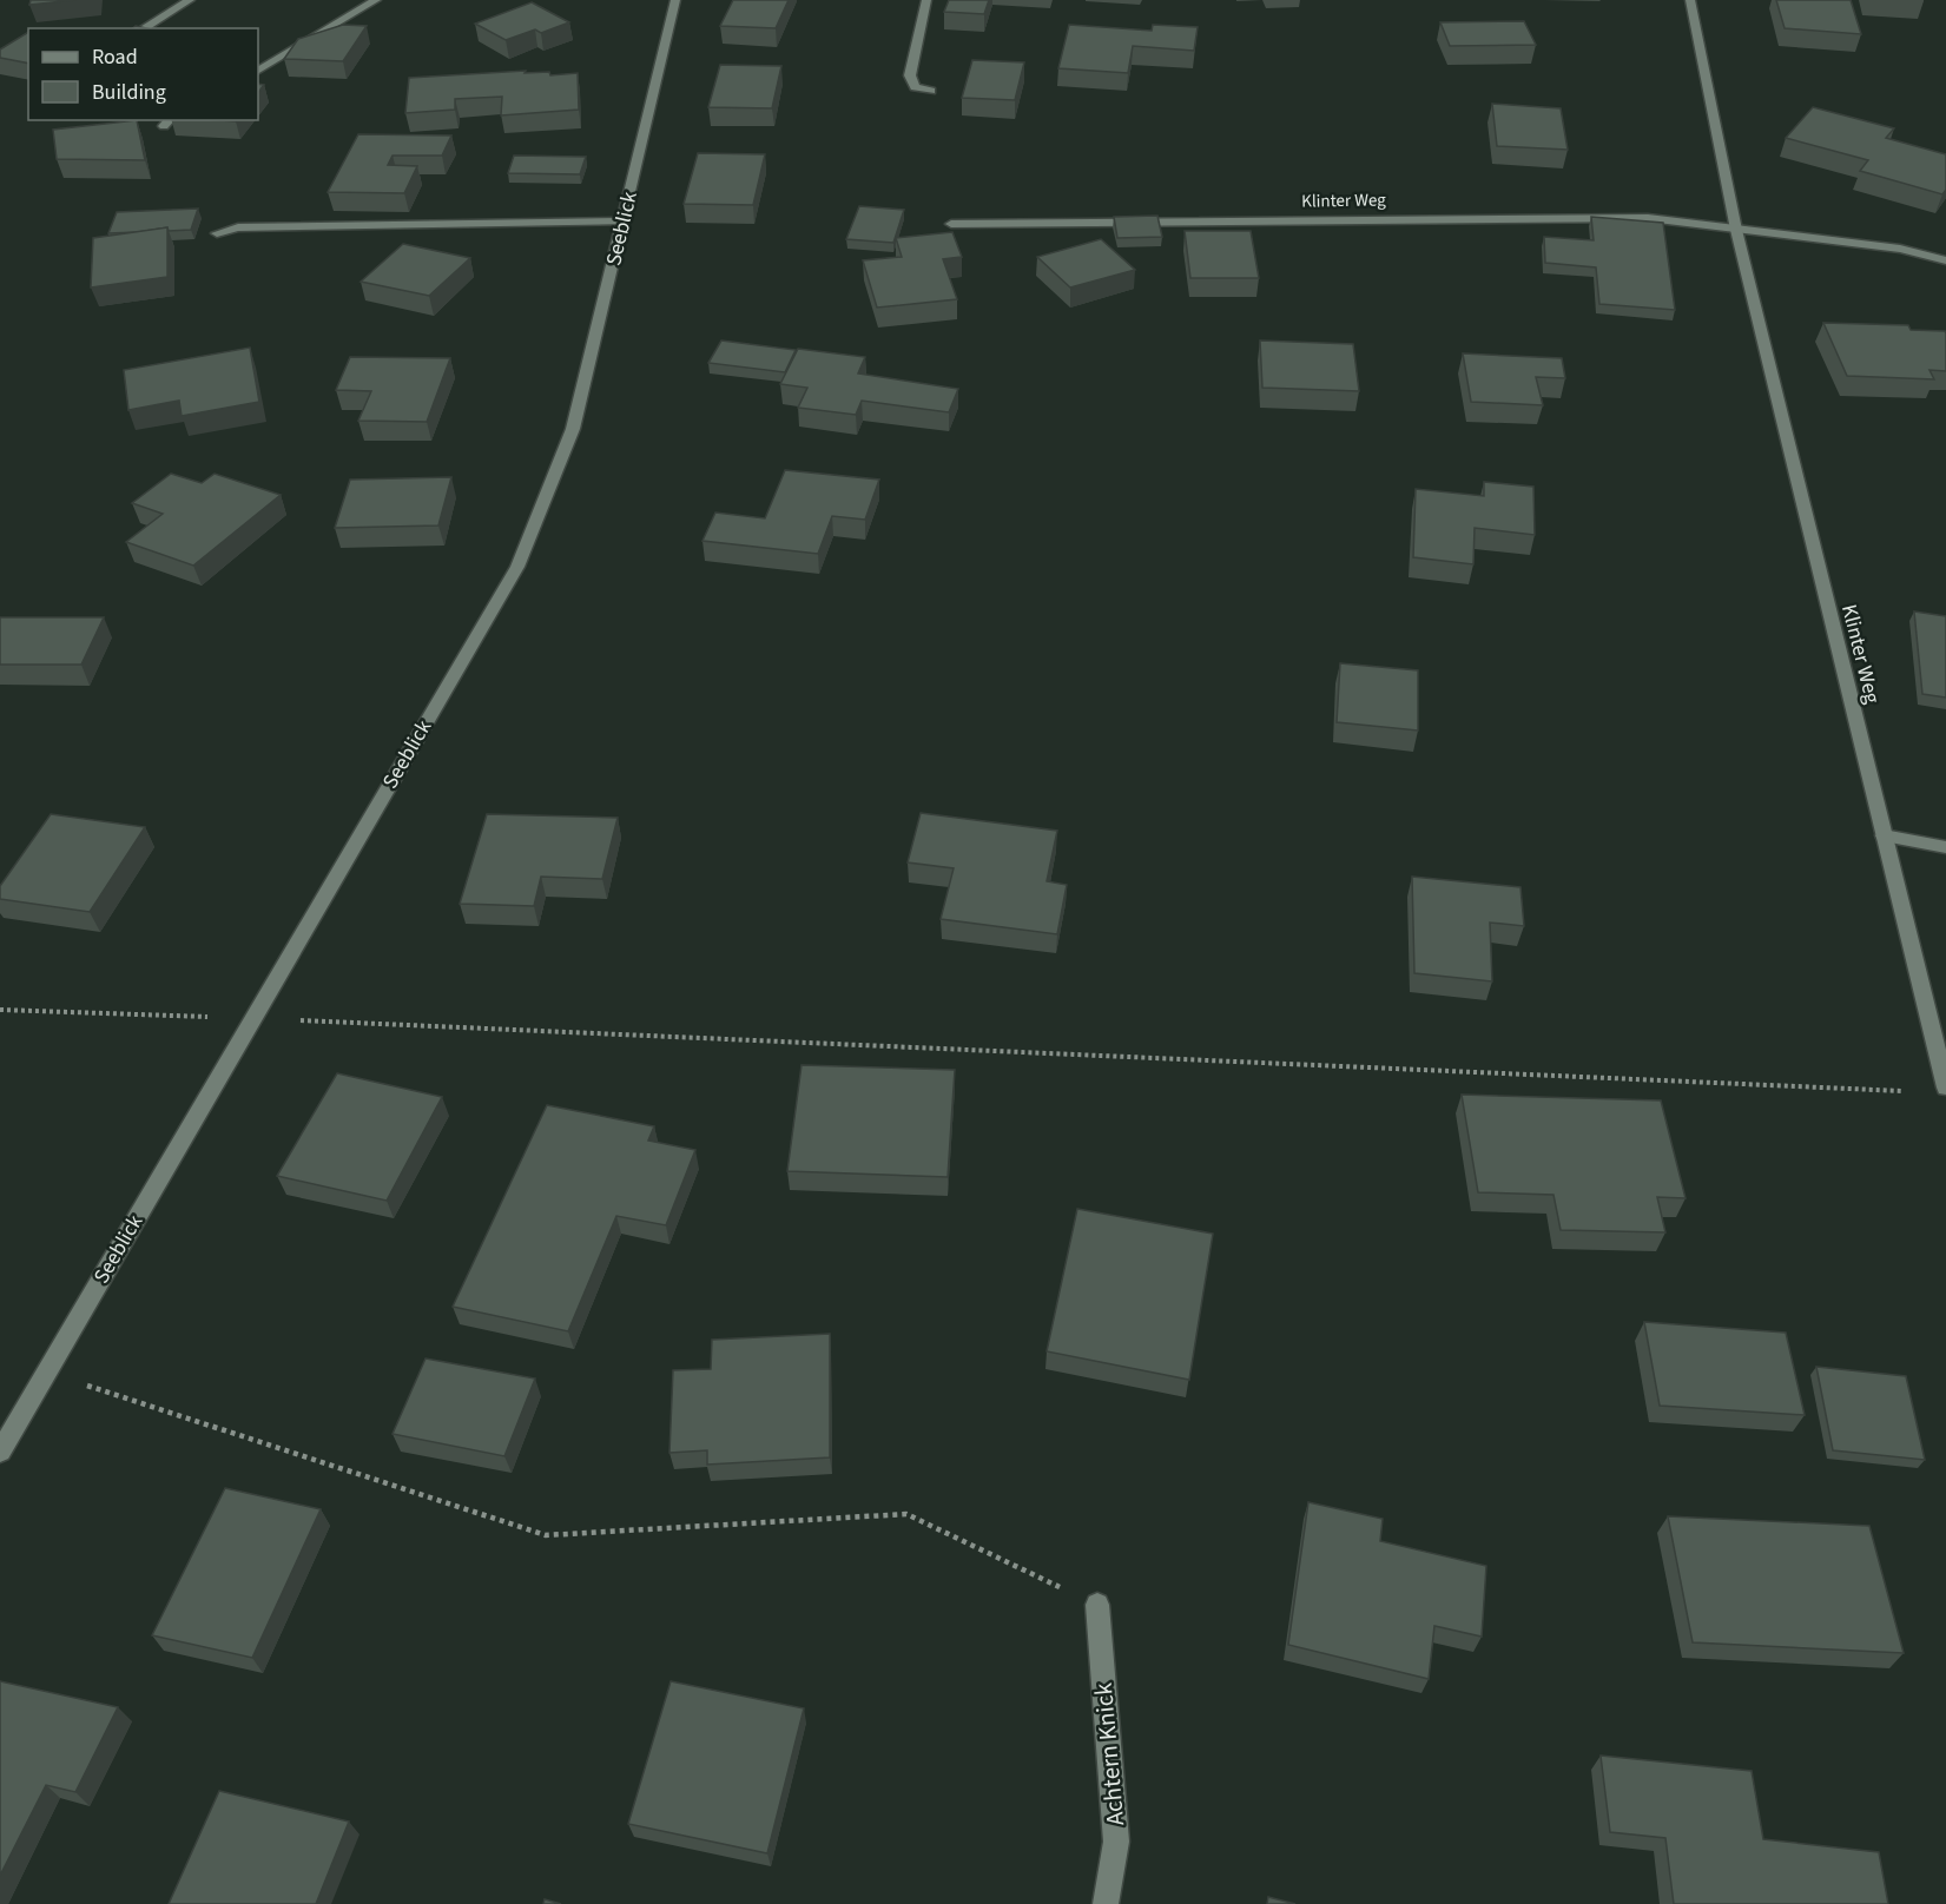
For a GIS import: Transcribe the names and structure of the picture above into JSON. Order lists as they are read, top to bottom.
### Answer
{
  "streets": {
    "street": ["Klinter Weg", "Seeblick", "Achtern Knick"]
  },
  "legend": ["Road", "Building"]
}
